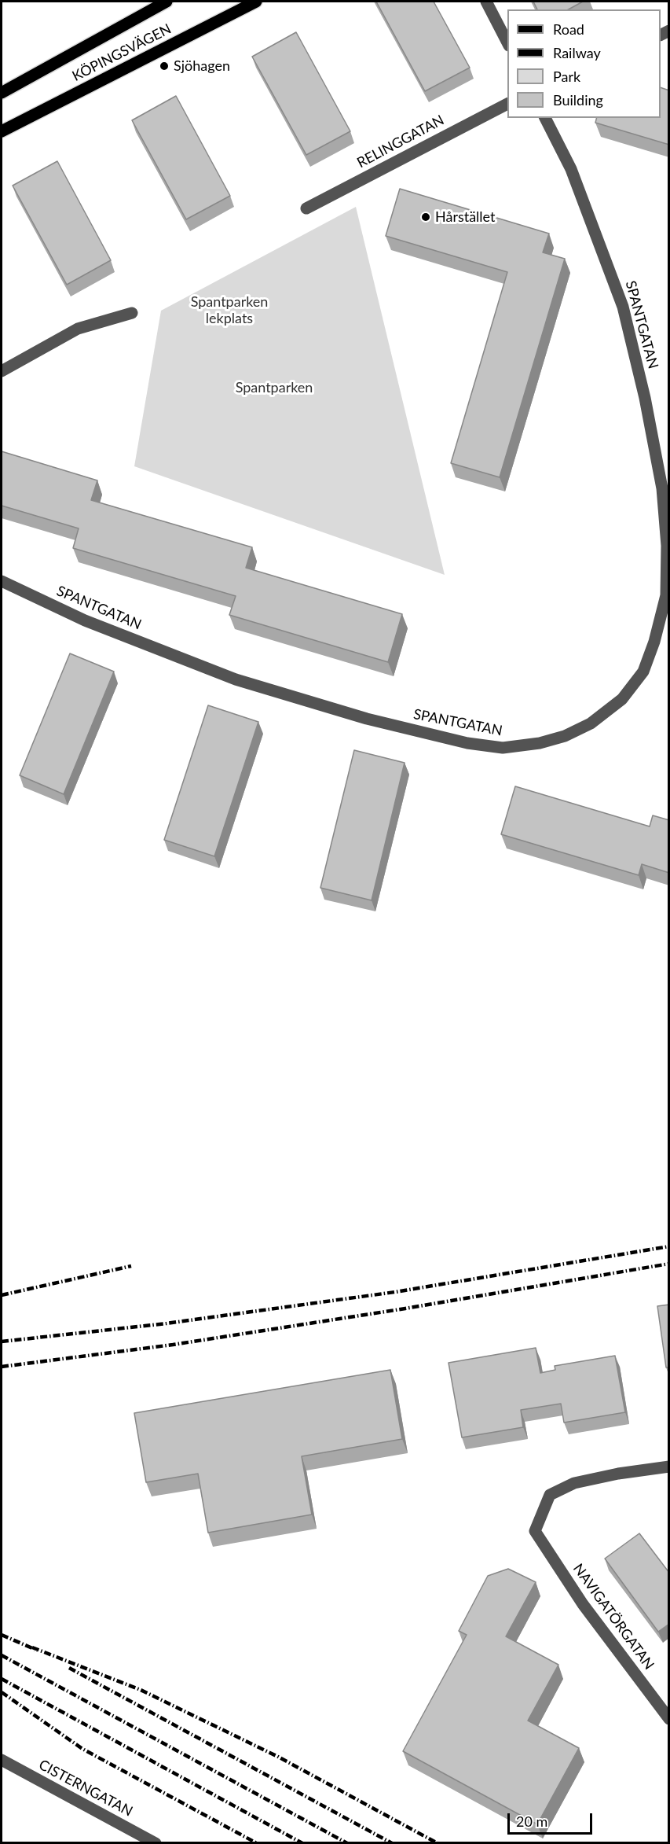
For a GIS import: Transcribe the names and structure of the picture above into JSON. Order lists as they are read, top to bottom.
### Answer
{
  "streets": {
    "main road": ["KÖPINGSVÄGEN"],
    "street": [
      "RELINGGATAN",
      "SPANTGATAN",
      "NAVIGATÖRGATAN",
      "CISTERNGATAN"
    ]
  },
  "parks": ["Spantparken lekplats", "Spantparken"],
  "places": ["Sjöhagen", "Hårstället"],
  "legend": [
    "Road",
    "Railway",
    "Park",
    "Building"
  ],
  "scale_bar": "20 m"
}
